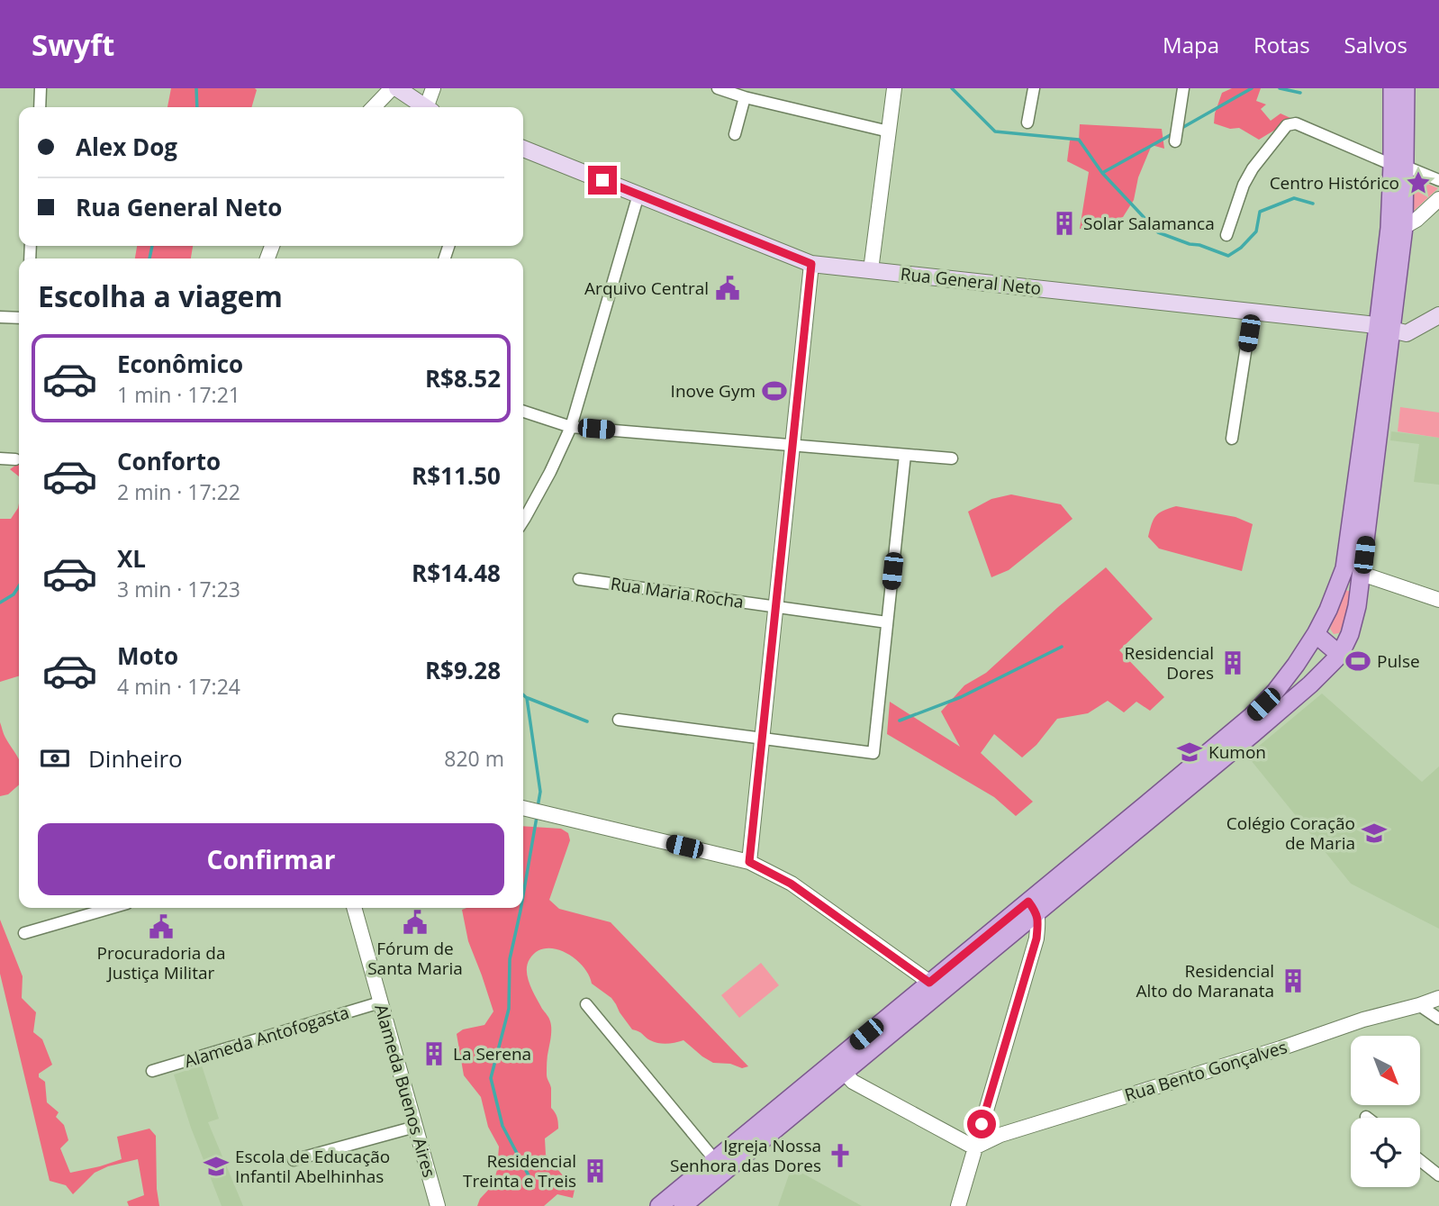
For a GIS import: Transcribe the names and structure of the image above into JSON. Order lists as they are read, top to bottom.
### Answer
{
  "streets": {
    "main road": ["Rua General Neto"],
    "street": [
      "Rua Maria Rocha",
      "Alameda Antofogasta",
      "Rua Bento Gonçalves",
      "Alameda Buenos Aires"
    ]
  },
  "crossings": [
    ["Alameda Antofogasta", "Alameda Buenos Aires"]
  ],
  "places": {
    "place": ["Centro Histórico"],
    "building": [
      "Solar Salamanca",
      "Residencial Dores",
      "Residencial Alto do Maranata",
      "La Serena",
      "Residencial Treinta e Treis"
    ],
    "public building": ["Arquivo Central", "Fórum de Santa Maria", "Procuradoria da Justiça Militar"],
    "sports": ["Inove Gym", "Pulse"],
    "school or university": ["Kumon", "Colégio Coração de Maria", "Escola de Educação Infantil Abelhinhas"],
    "church": ["Igreja Nossa Senhora das Dores"]
  },
  "north": "bottom right",
  "page": {
    "header": "Swyft",
    "nav": ["Mapa", "Rotas", "Salvos"],
    "banner": ["Alex Dog", "Rua General Neto"],
    "heading": "Escolha a viagem",
    "list": [
      {
        "name": "Econômico",
        "note": "1 min · 17:21",
        "value": "R$8.52"
      },
      {
        "name": "Conforto",
        "note": "2 min · 17:22",
        "value": "R$11.50"
      },
      {
        "name": "XL",
        "note": "3 min · 17:23",
        "value": "R$14.48"
      },
      {
        "name": "Moto",
        "note": "4 min · 17:24",
        "value": "R$9.28"
      }
    ],
    "pay": ["Dinheiro", "820 m"],
    "buttons": "Confirmar"
  }
}
